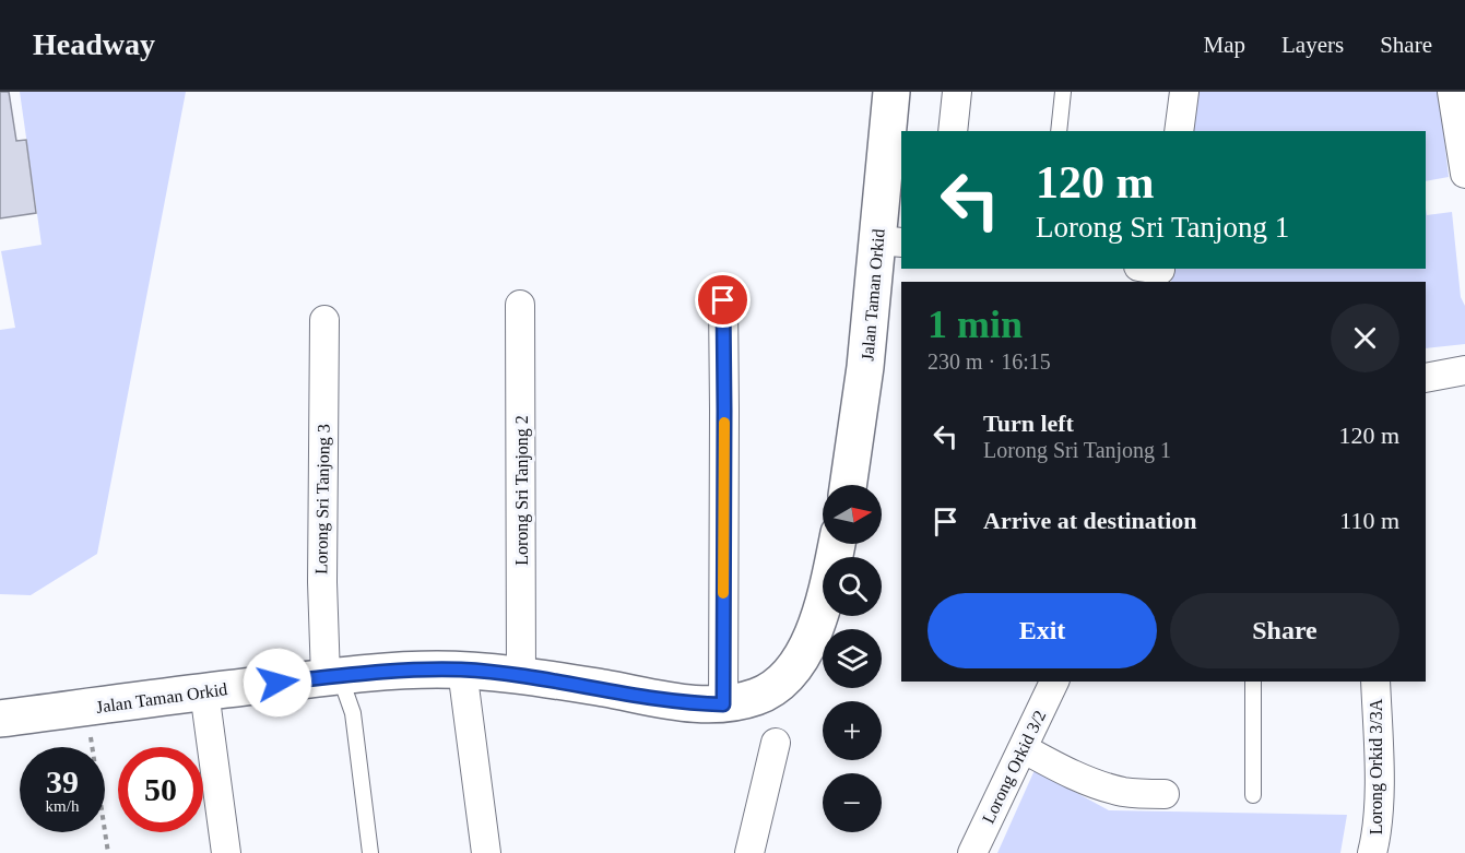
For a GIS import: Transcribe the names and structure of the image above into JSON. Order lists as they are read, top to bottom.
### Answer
{
  "streets": {
    "main road": ["Jalan Taman Orkid"],
    "street": [
      "Lorong Sri Tanjong 2",
      "Lorong Sri Tanjong 3",
      "Lorong Orkid 3/2",
      "Lorong Orkid 3/3A"
    ]
  },
  "crossings": [
    ["Jalan Taman Orkid", "Lorong Sri Tanjong 2"],
    ["Jalan Taman Orkid", "Lorong Sri Tanjong 3"]
  ],
  "north": "right",
  "page": {
    "header": "Headway",
    "nav": ["Map", "Layers", "Share"],
    "turn": ["120 m", "Lorong Sri Tanjong 1"],
    "heading": ["1 min", "230 m · 16:15"],
    "list": [
      {
        "name": "Turn left",
        "note": "Lorong Sri Tanjong 1",
        "value": "120 m"
      },
      {
        "name": "Arrive at destination",
        "value": "110 m"
      }
    ],
    "map_buttons": ["+", "−"],
    "buttons": ["Exit", "Share"],
    "speed": "39 km/h",
    "limit": "50"
  }
}
